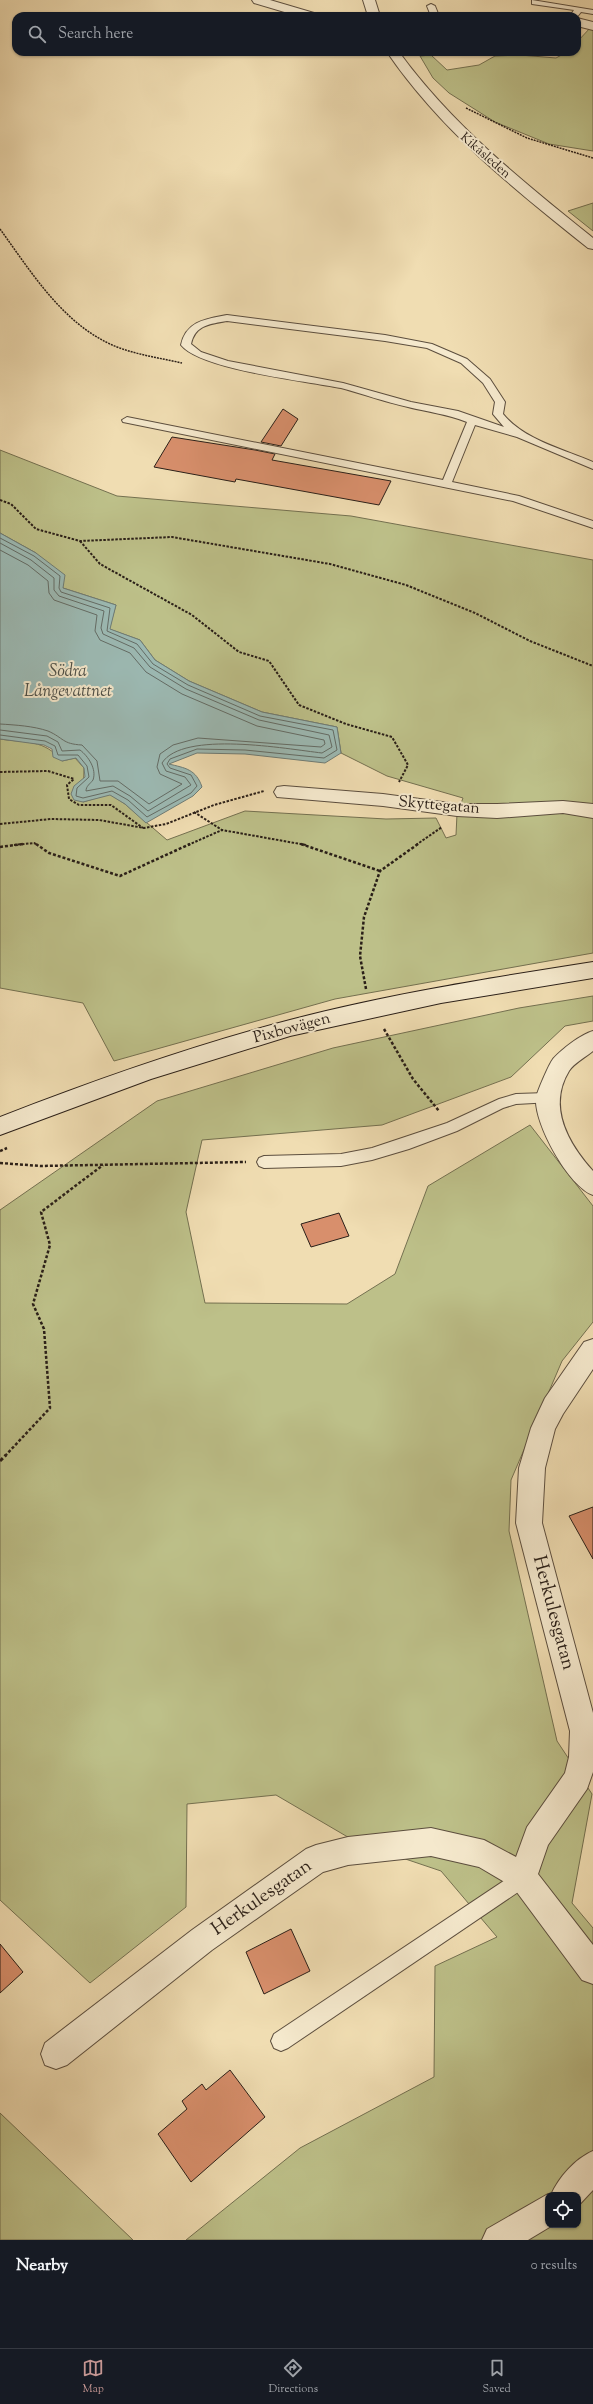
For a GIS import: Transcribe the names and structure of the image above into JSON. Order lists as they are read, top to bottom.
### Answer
{
  "streets": {
    "street": [
      "Kikåsleden",
      "Skyttegatan",
      "Pixbovägen",
      "Herkulesgatan"
    ]
  },
  "water": ["Södra Långevattnet"],
  "page": {
    "search": "Search here",
    "heading": ["Nearby", "0 results"],
    "nav": ["Map", "Directions", "Saved"]
  }
}
